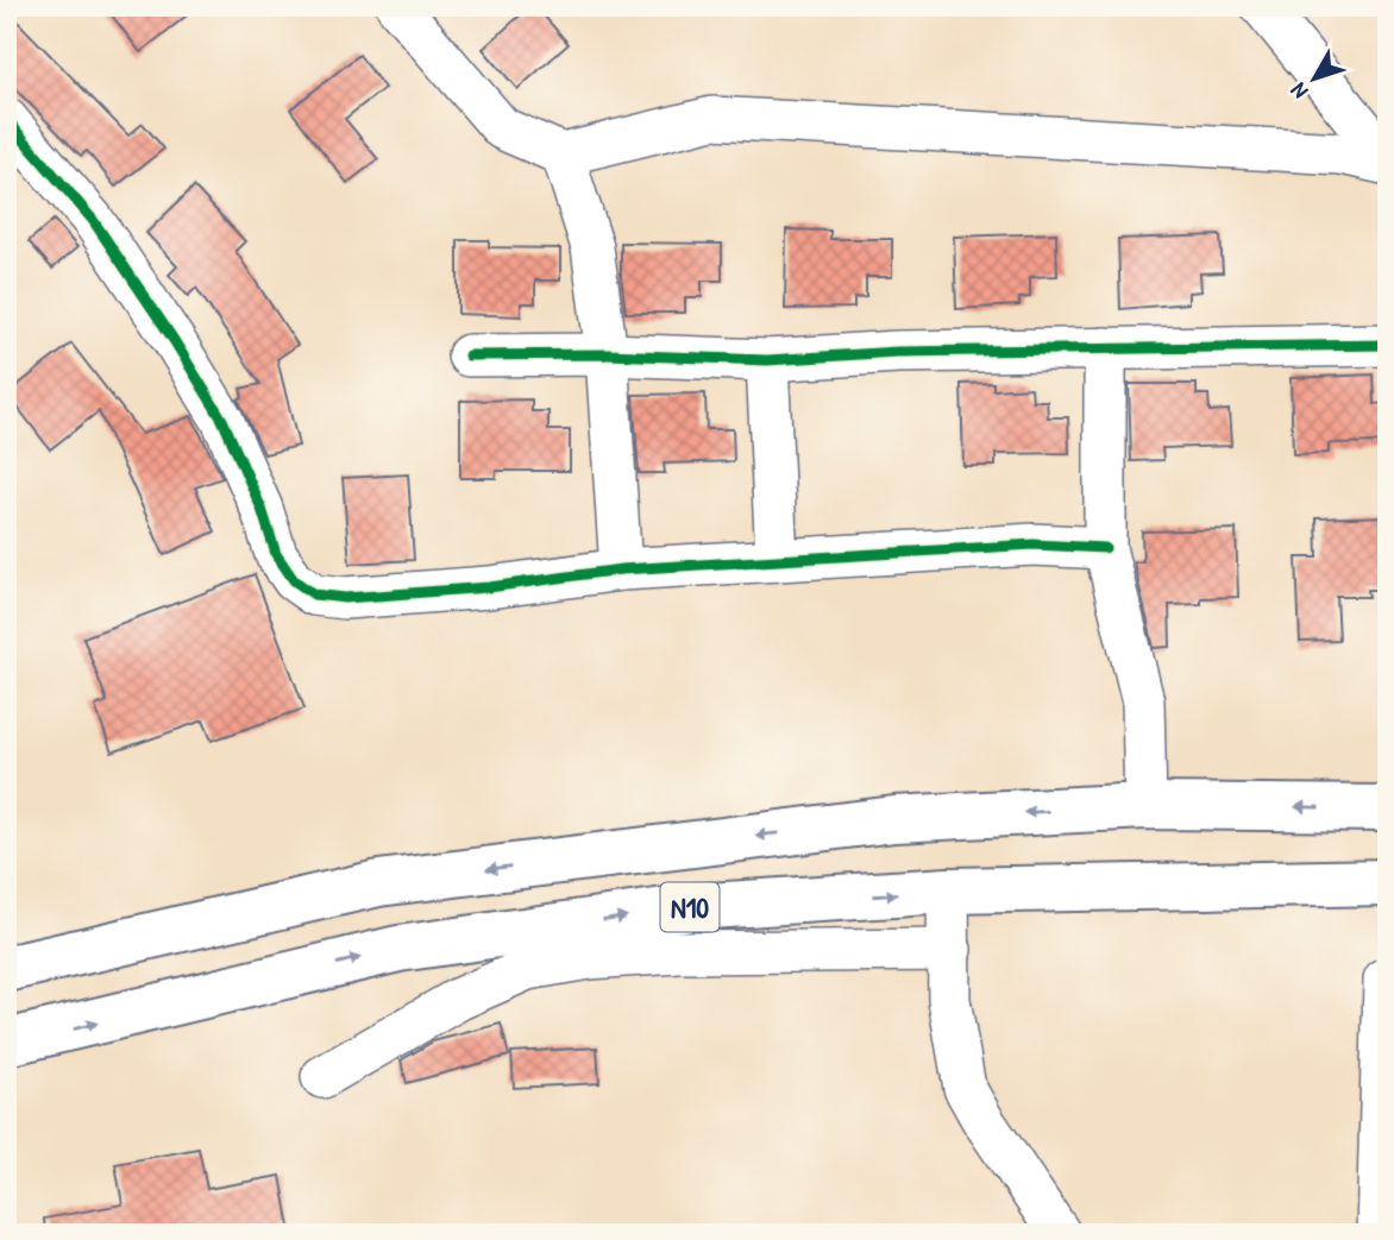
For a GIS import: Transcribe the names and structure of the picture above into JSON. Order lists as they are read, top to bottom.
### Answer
{
  "streets": {
    "main road": ["N10"]
  },
  "north": "bottom left"
}
